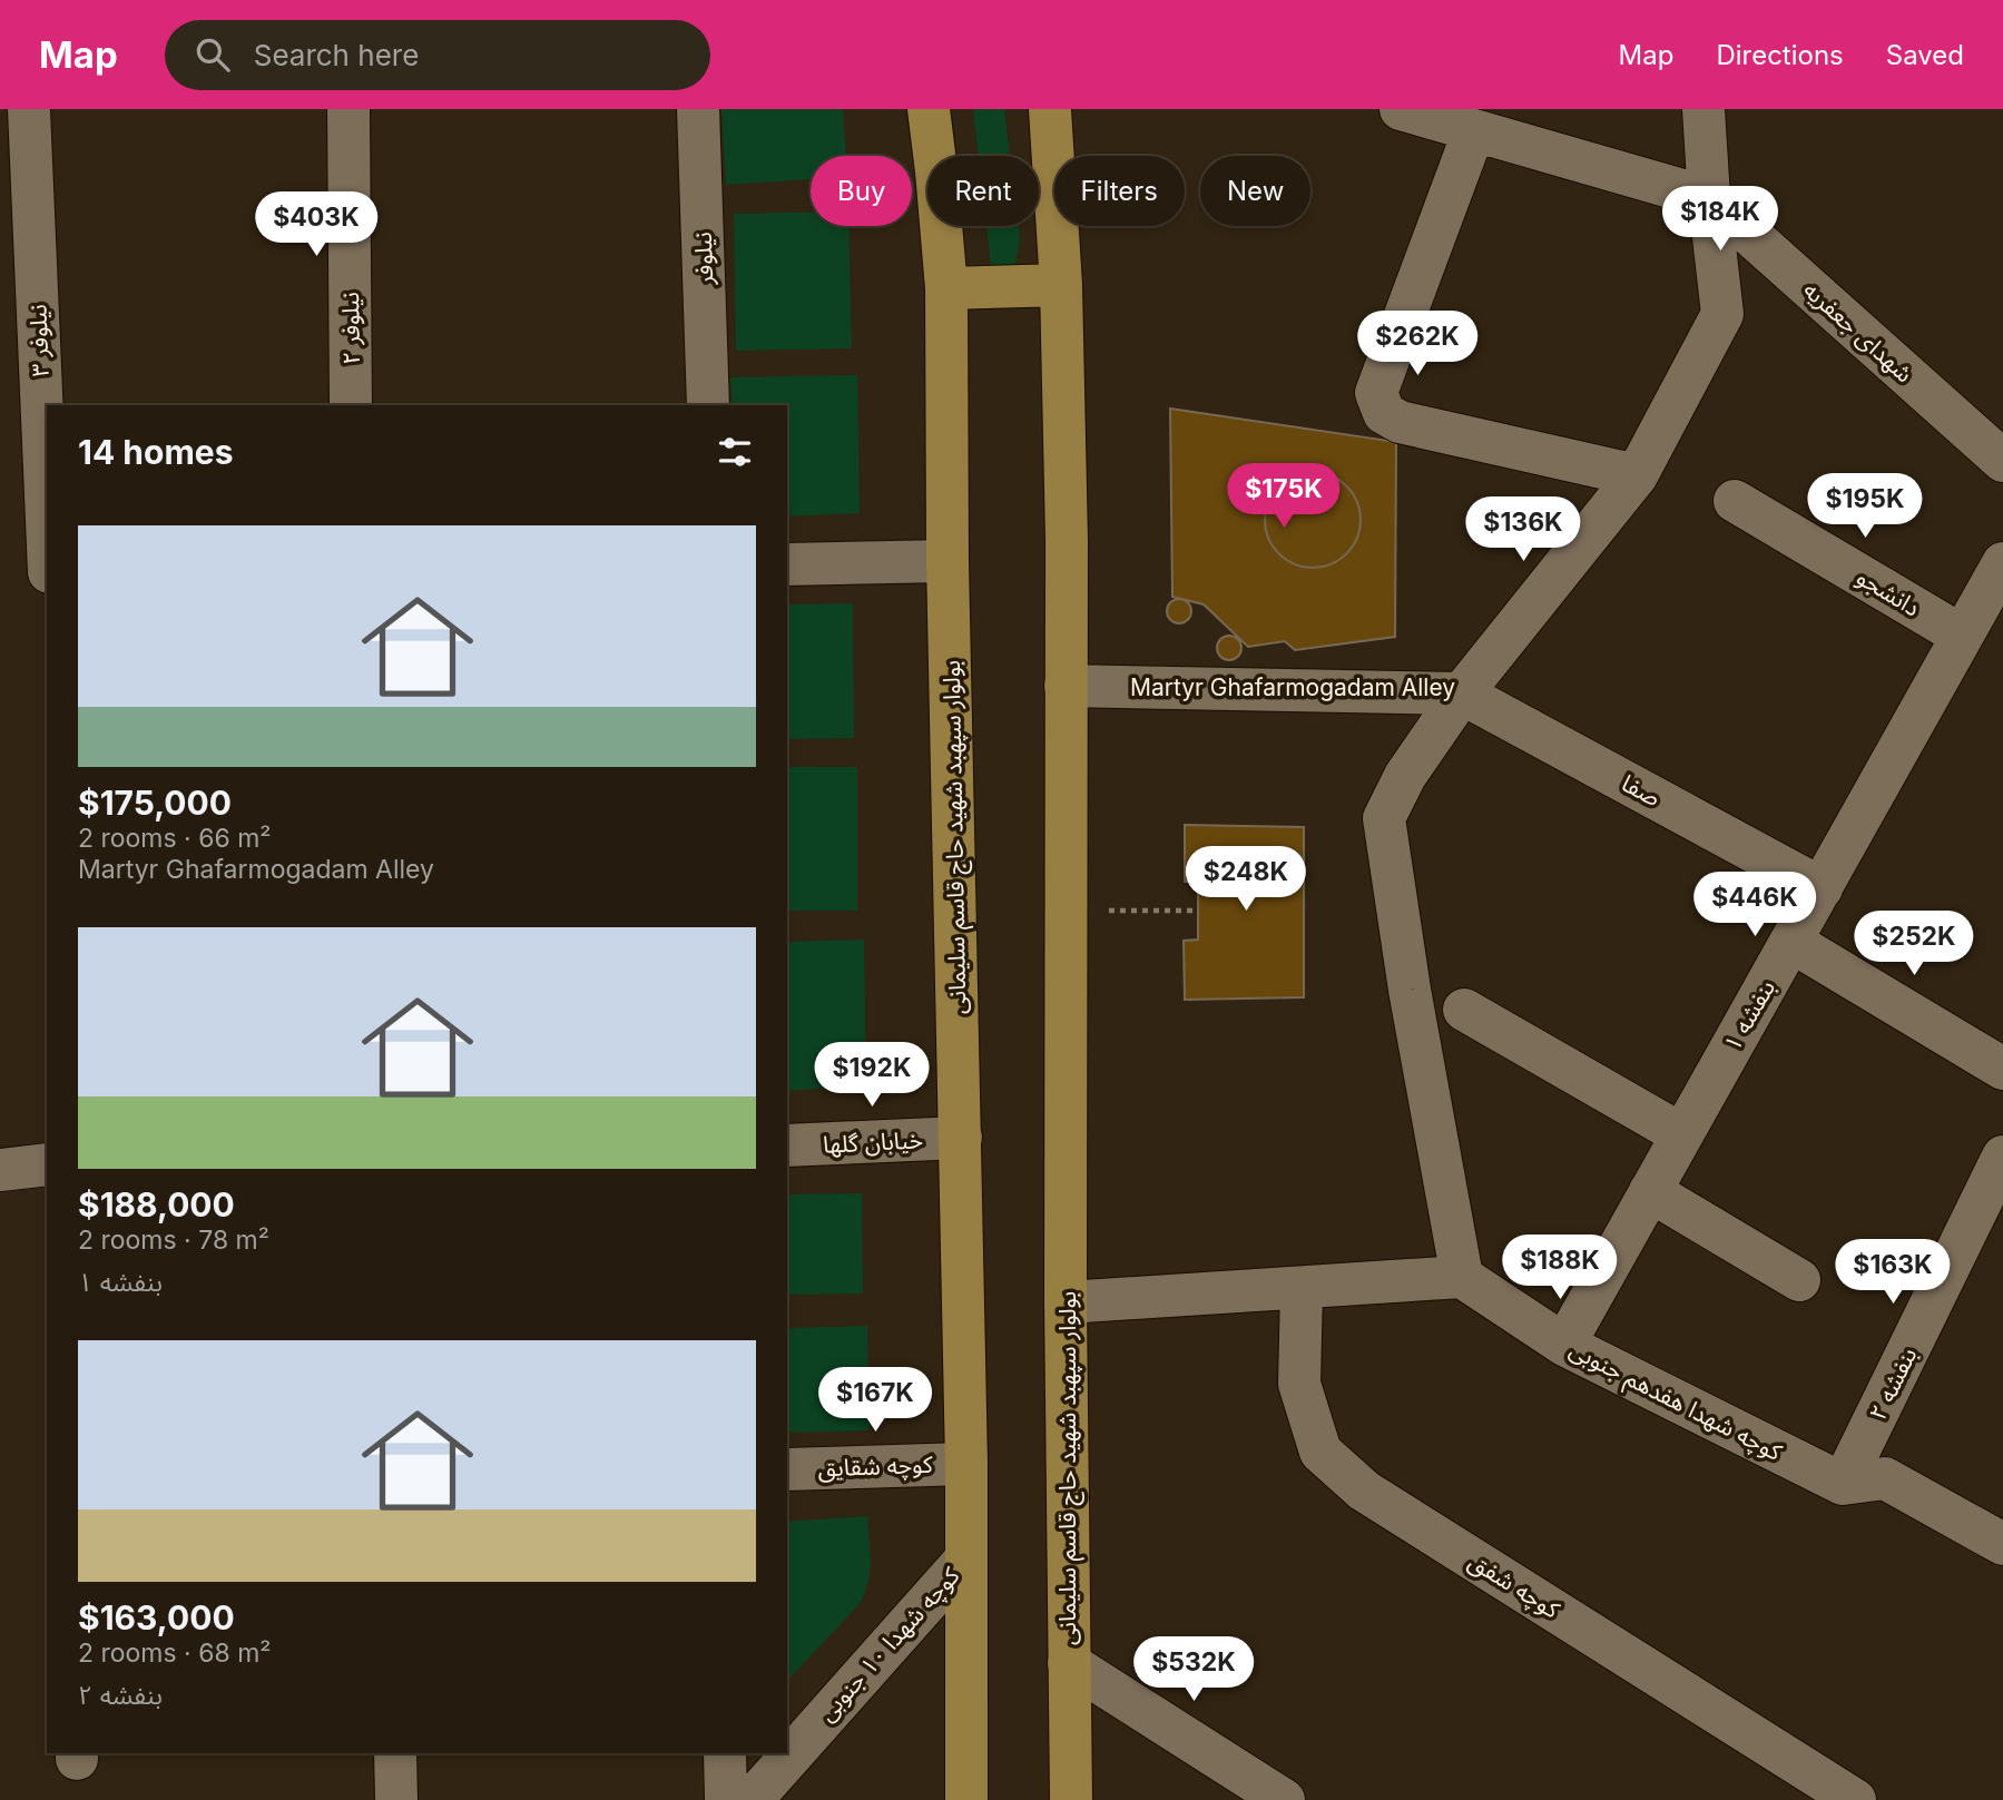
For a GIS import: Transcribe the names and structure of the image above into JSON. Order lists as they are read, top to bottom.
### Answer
{
  "streets": {
    "main road": ["بولوار سپهبد شهید حاج قاسم سلیمانی"],
    "street": [
      "نیلوفر",
      "نیلوفر ۲",
      "شهدای جعفریه",
      "نیلوفر ۳",
      "دانشجو",
      "Martyr Ghafarmogadam Alley",
      "صفا",
      "بنفشه ۱",
      "خیابان گلها",
      "بنفشه ۲",
      "کوچه شهدا هفدهم جنوبی",
      "کوچه شقایق",
      "کوچه شفق",
      "کوچه شهدا ۱۰ جنوبی"
    ]
  },
  "crossings": [
    ["شهدای جعفریه", "Martyr Ghafarmogadam Alley"],
    ["دانشجو", "بنفشه ۱"],
    ["Martyr Ghafarmogadam Alley", "صفا"],
    ["Martyr Ghafarmogadam Alley", "بولوار سپهبد شهید حاج قاسم سلیمانی"],
    ["صفا", "بنفشه ۱"],
    ["بولوار سپهبد شهید حاج قاسم سلیمانی", "خیابان گلها"],
    ["بولوار سپهبد شهید حاج قاسم سلیمانی", "کوچه شقایق"],
    ["بولوار سپهبد شهید حاج قاسم سلیمانی", "کوچه شهدا ۱۰ جنوبی"],
    ["بنفشه ۱", "کوچه شهدا هفدهم جنوبی"],
    ["بنفشه ۲", "کوچه شهدا هفدهم جنوبی"]
  ],
  "page": {
    "header": "Map",
    "search": "Search here",
    "nav": ["Map", "Directions", "Saved"],
    "chip": [
      "Buy",
      "Rent",
      "Filters",
      "New"
    ],
    "price": [
      "$184K",
      "$403K",
      "$262K",
      "$175K",
      "$195K",
      "$136K",
      "$248K",
      "$446K",
      "$252K",
      "$192K",
      "$188K",
      "$163K",
      "$167K",
      "$532K"
    ],
    "heading": "14 homes",
    "list": [
      {
        "name": "$175,000",
        "note": "2 rooms · 66 m² · Martyr Ghafarmogadam Alley"
      },
      {
        "name": "$188,000",
        "note": "2 rooms · 78 m² · بنفشه ۱"
      },
      {
        "name": "$163,000",
        "note": "2 rooms · 68 m² · بنفشه ۲"
      }
    ]
  }
}
